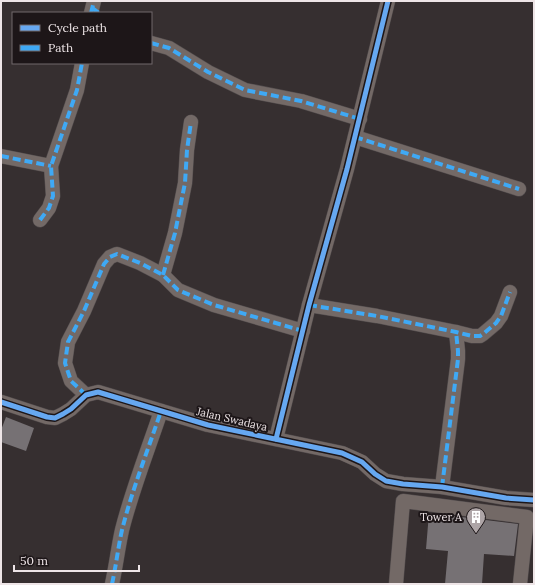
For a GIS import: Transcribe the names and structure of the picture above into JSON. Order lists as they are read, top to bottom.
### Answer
{
  "streets": {
    "street": ["Jalan Swadaya"]
  },
  "places": {
    "building": ["Tower A"]
  },
  "legend": ["Cycle path", "Path"],
  "scale_bar": "50 m"
}
